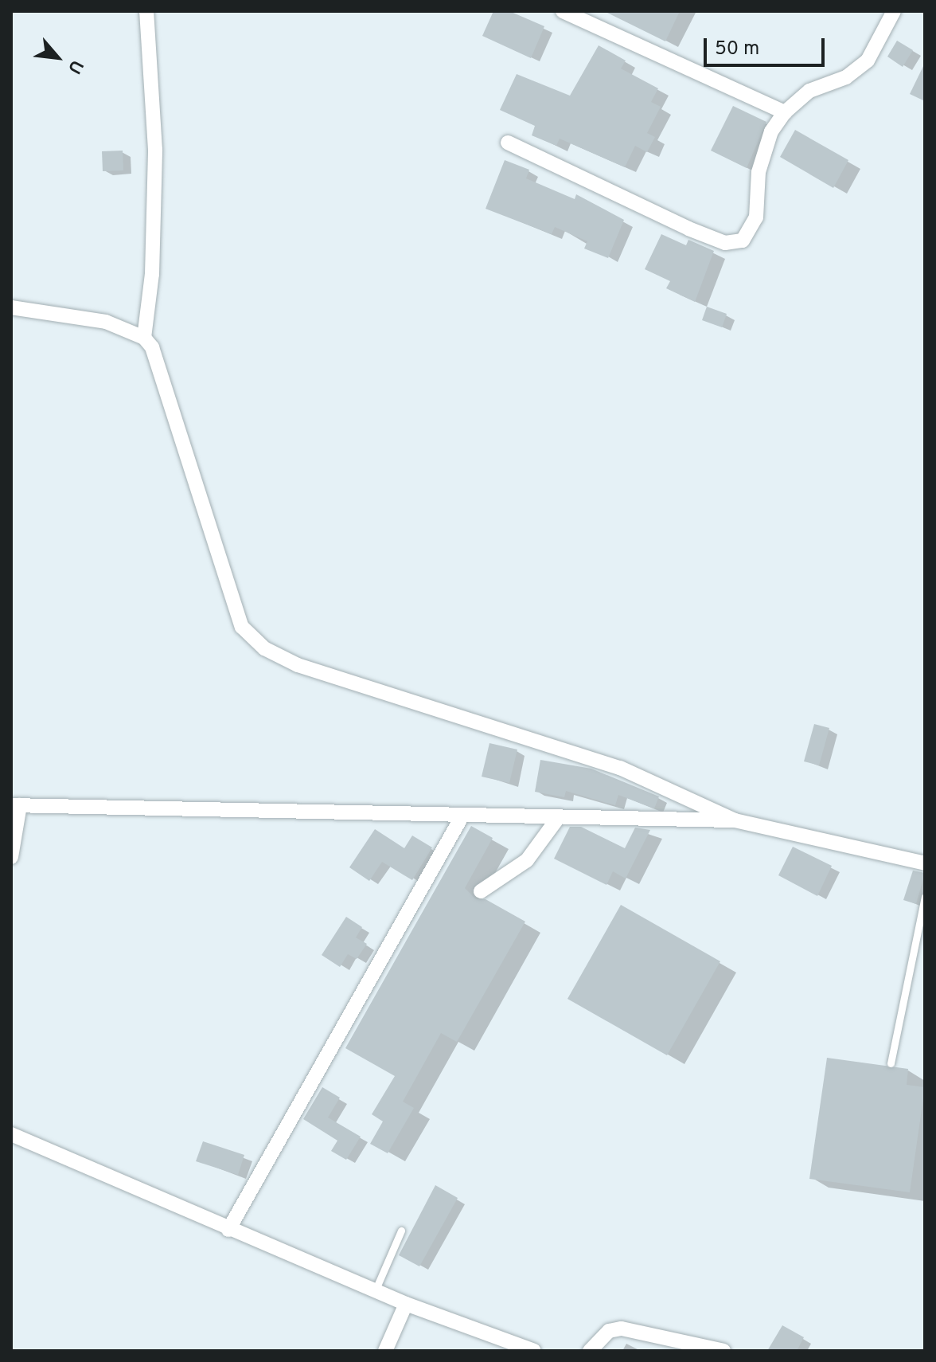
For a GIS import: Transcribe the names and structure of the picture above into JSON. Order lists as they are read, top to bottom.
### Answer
{
  "scale_bar": "50 m",
  "north": "bottom right"
}
